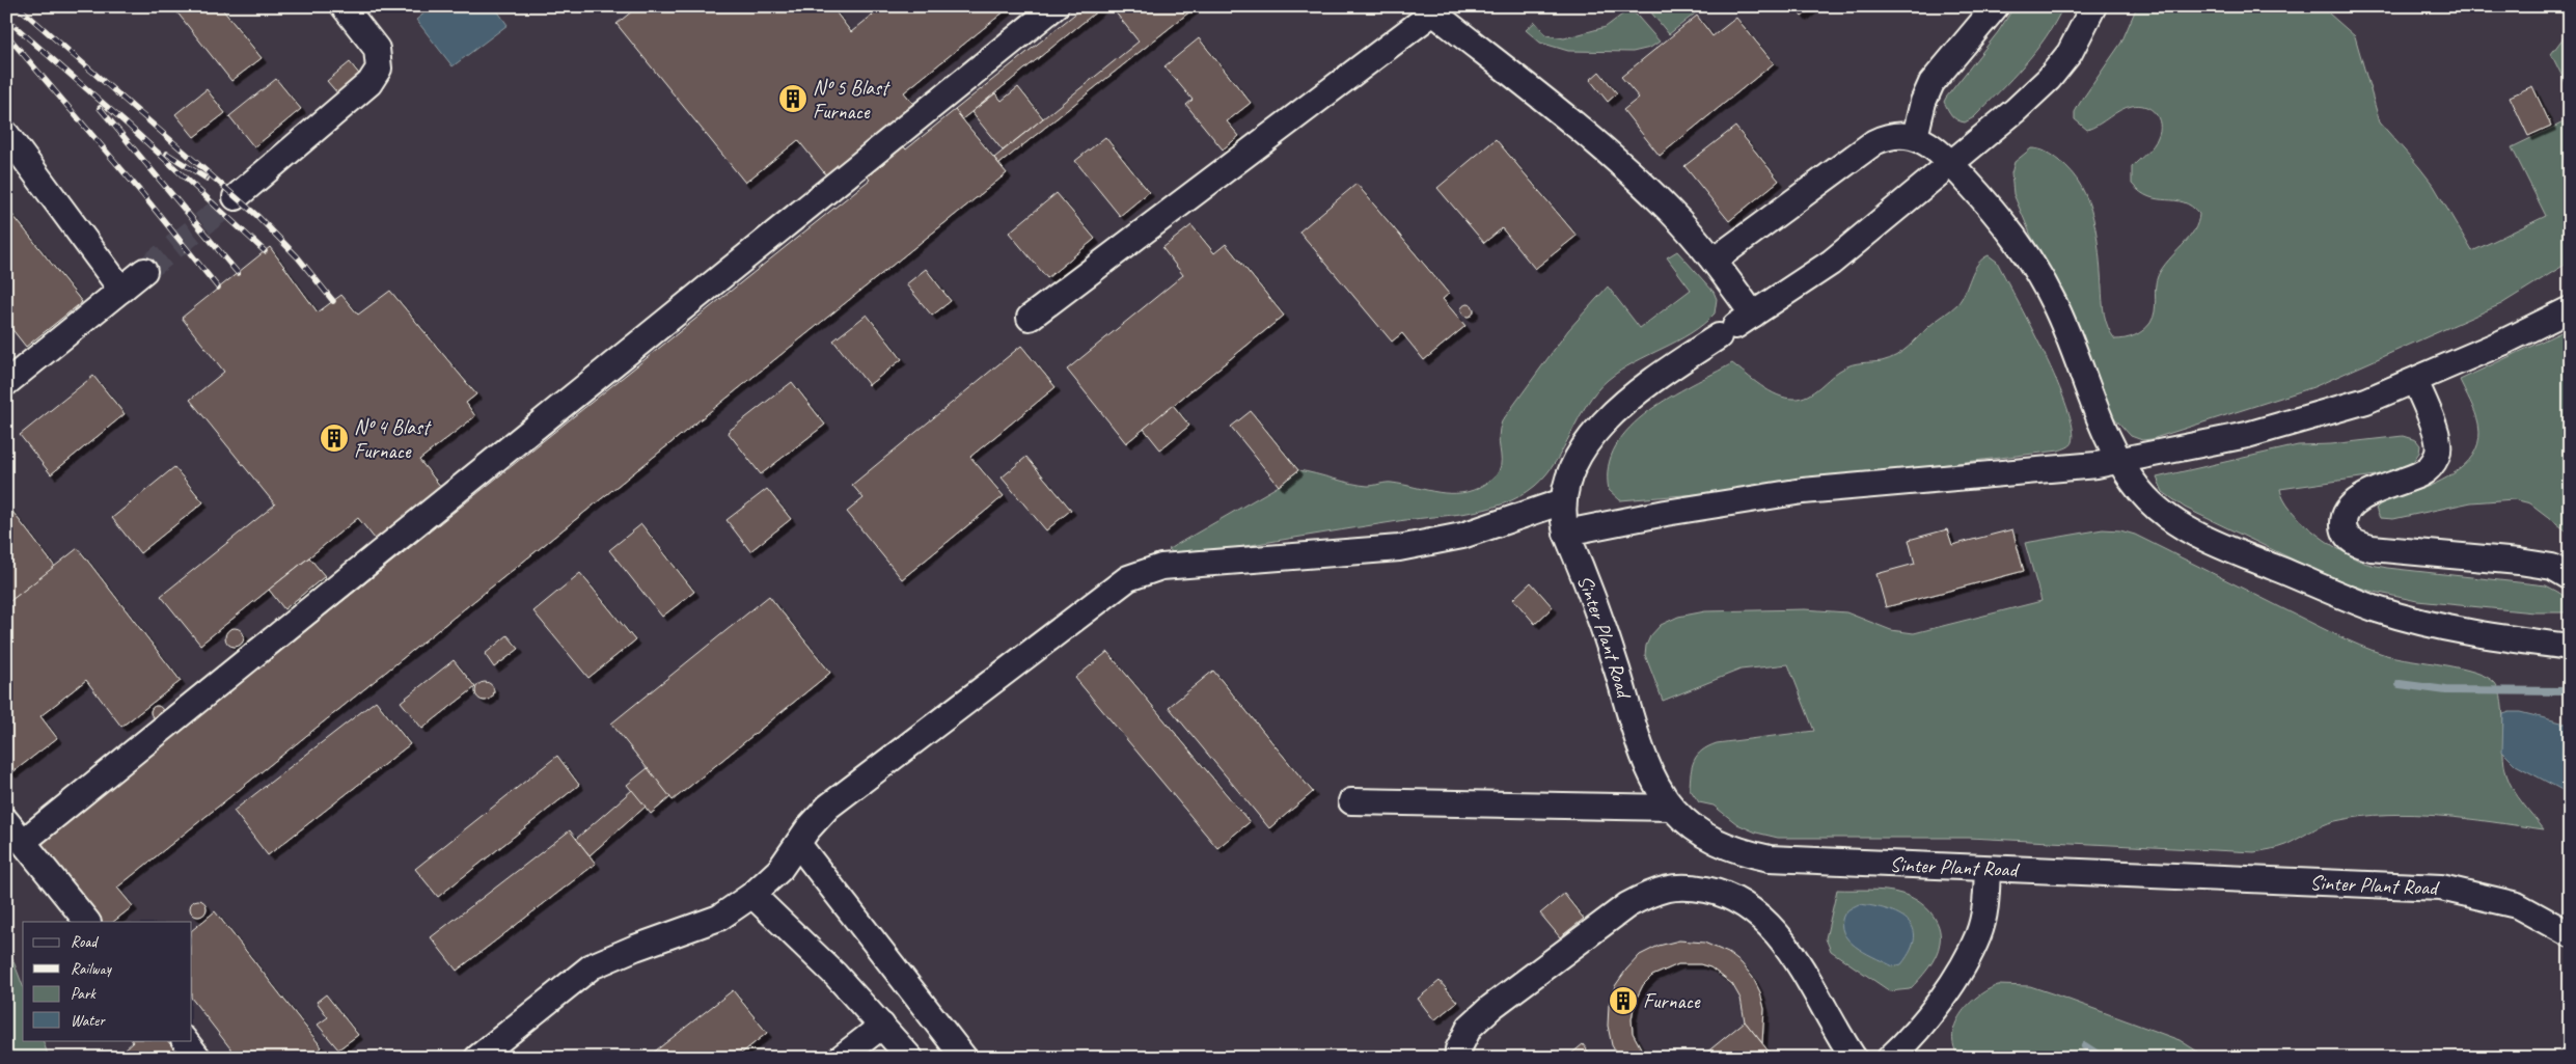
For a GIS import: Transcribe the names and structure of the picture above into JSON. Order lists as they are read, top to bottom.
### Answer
{
  "streets": {
    "lane": ["Sinter Plant Road"]
  },
  "places": {
    "building": ["Nº 5 Blast Furnace", "Nº 4 Blast Furnace", "Furnace"]
  },
  "legend": [
    "Road",
    "Railway",
    "Park",
    "Water"
  ]
}
